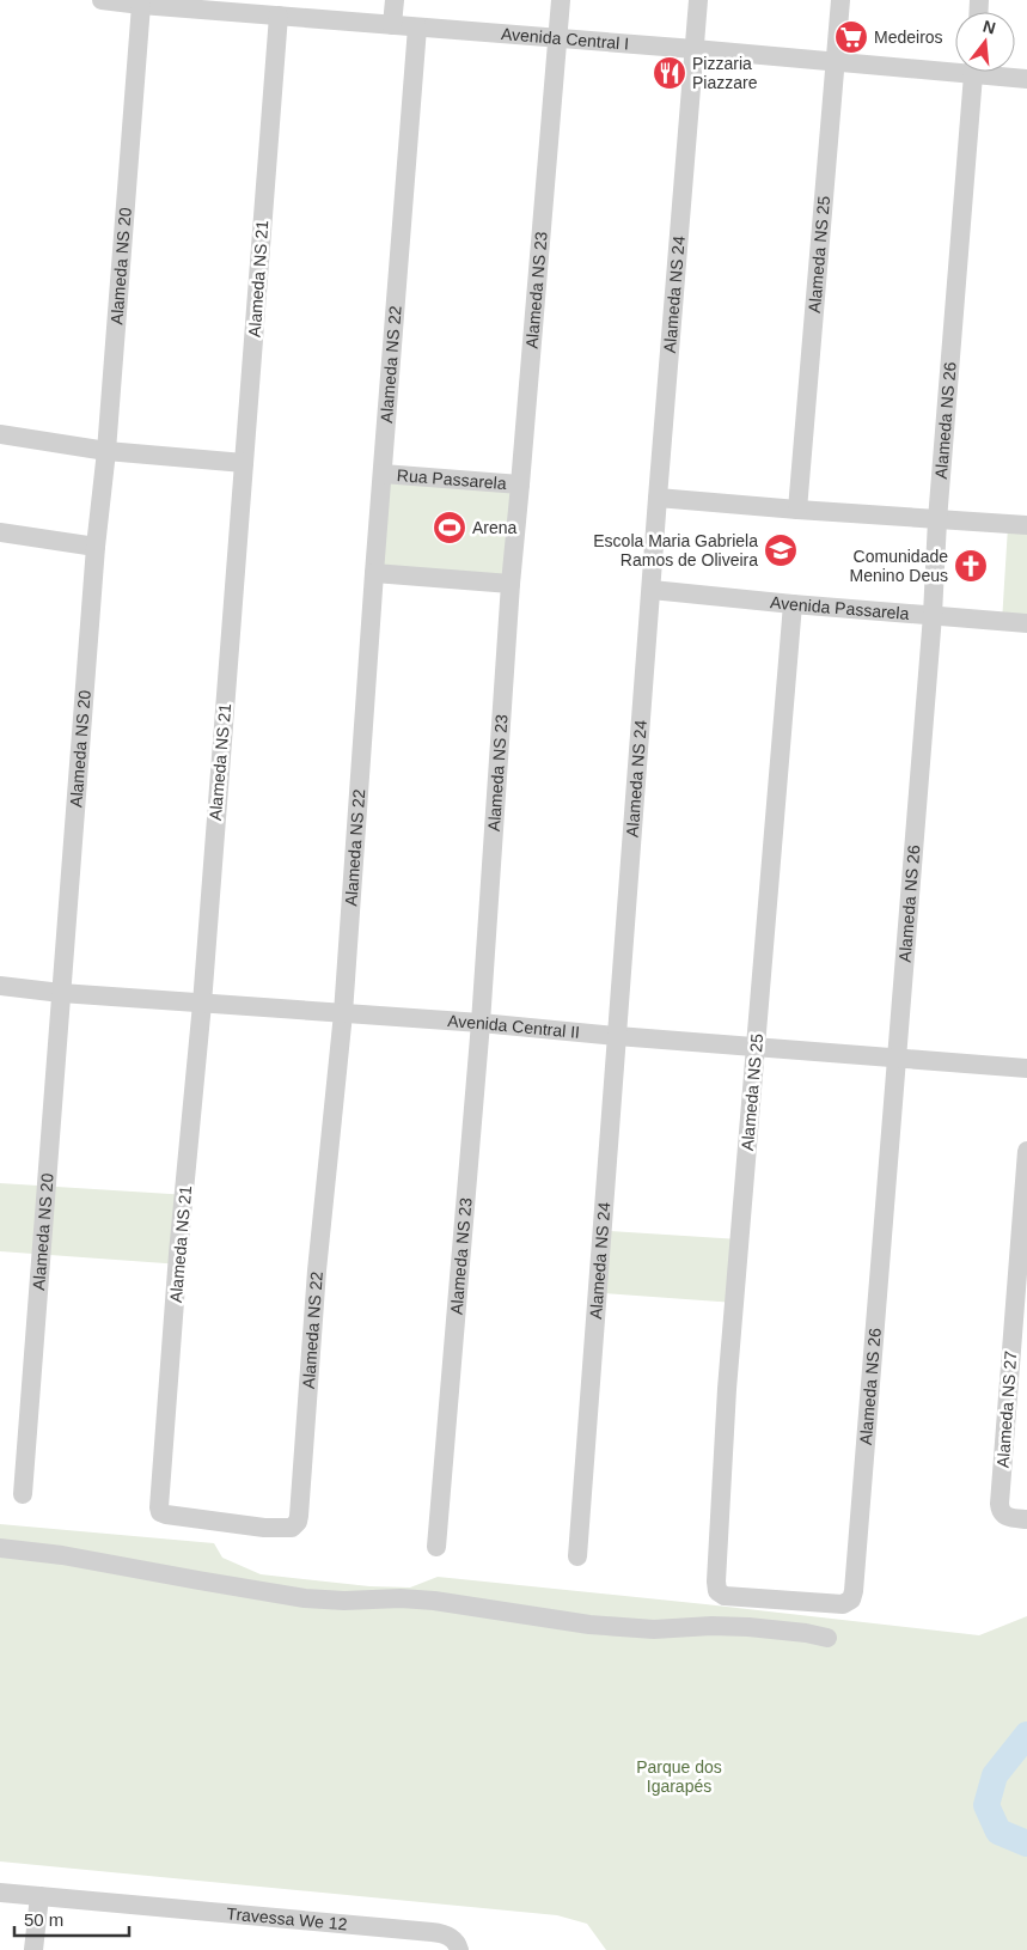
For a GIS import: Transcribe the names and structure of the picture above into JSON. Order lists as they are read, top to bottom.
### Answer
{
  "streets": {
    "street": [
      "Avenida Central I",
      "Alameda NS 25",
      "Alameda NS 20",
      "Alameda NS 21",
      "Alameda NS 23",
      "Alameda NS 24",
      "Alameda NS 22",
      "Alameda NS 26",
      "Rua Passarela",
      "Avenida Passarela",
      "Avenida Central II",
      "Alameda NS 27",
      "Travessa We 12"
    ]
  },
  "crossings": [
    ["Avenida Central I", "Alameda NS 25"],
    ["Avenida Central I", "Alameda NS 20"],
    ["Avenida Central I", "Alameda NS 21"],
    ["Avenida Central I", "Alameda NS 23"],
    ["Avenida Central I", "Alameda NS 24"],
    ["Avenida Central I", "Alameda NS 22"],
    ["Alameda NS 25", "Alameda NS 26"],
    ["Alameda NS 25", "Avenida Passarela"],
    ["Alameda NS 25", "Avenida Central II"],
    ["Alameda NS 20", "Avenida Central II"],
    ["Alameda NS 21", "Alameda NS 22"],
    ["Alameda NS 21", "Avenida Central II"],
    ["Alameda NS 23", "Rua Passarela"],
    ["Alameda NS 23", "Avenida Central II"],
    ["Alameda NS 24", "Avenida Passarela"],
    ["Alameda NS 24", "Avenida Central II"],
    ["Alameda NS 22", "Rua Passarela"],
    ["Alameda NS 22", "Avenida Central II"],
    ["Alameda NS 26", "Avenida Passarela"],
    ["Alameda NS 26", "Avenida Central II"]
  ],
  "parks": ["Parque dos Igarapés"],
  "places": {
    "supermarket": ["Medeiros"],
    "restaurant": ["Pizzaria Piazzare"],
    "sports": ["Arena"],
    "school or university": ["Escola Maria Gabriela Ramos de Oliveira"],
    "church": ["Comunidade Menino Deus"]
  },
  "scale_bar": "50 m",
  "north": "top"
}
